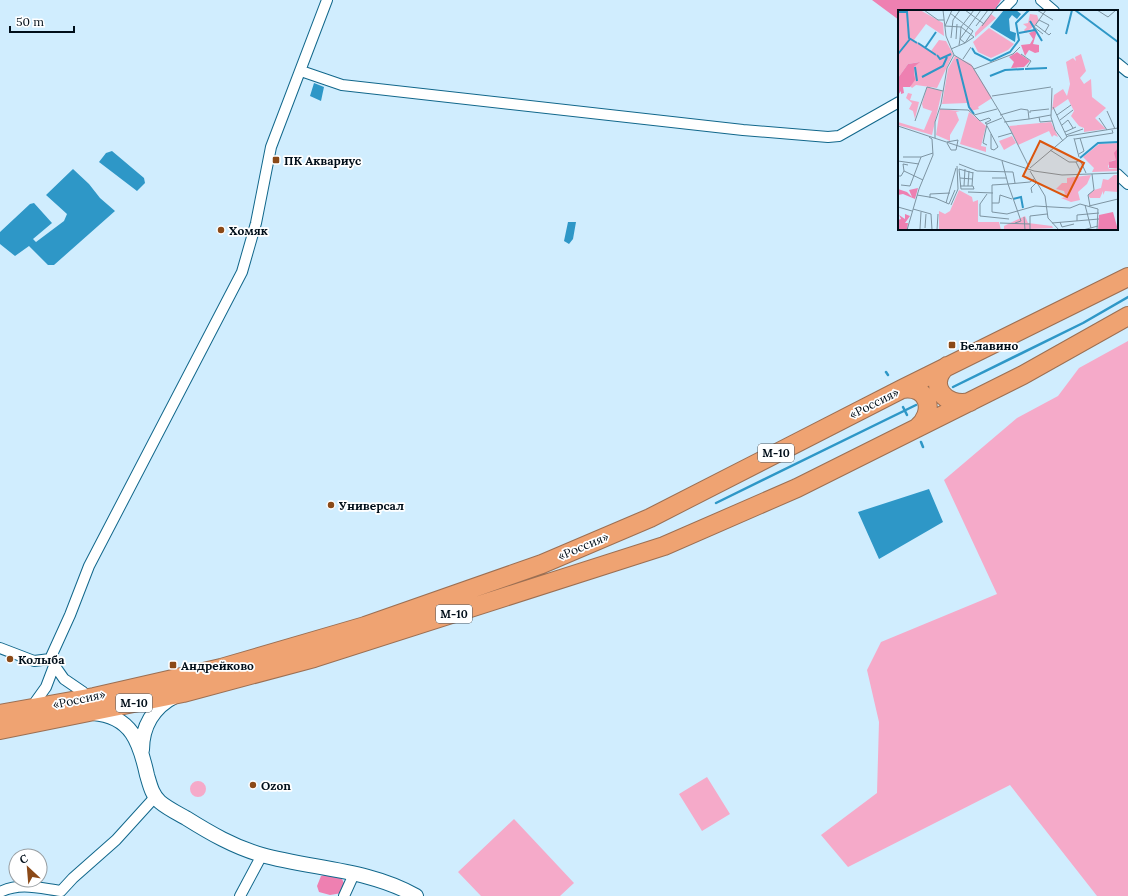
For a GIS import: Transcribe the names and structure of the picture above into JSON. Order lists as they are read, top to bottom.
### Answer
{
  "streets": {
    "highway": ["«Россия»", "М-10"]
  },
  "places": {
    "transit": ["ПК Аквариус", "Белавино", "Андрейково"],
    "other": [
      "Хомяк",
      "Универсал",
      "Колыба",
      "Ozon"
    ]
  },
  "scale_bar": "50 m",
  "north": "top left"
}
